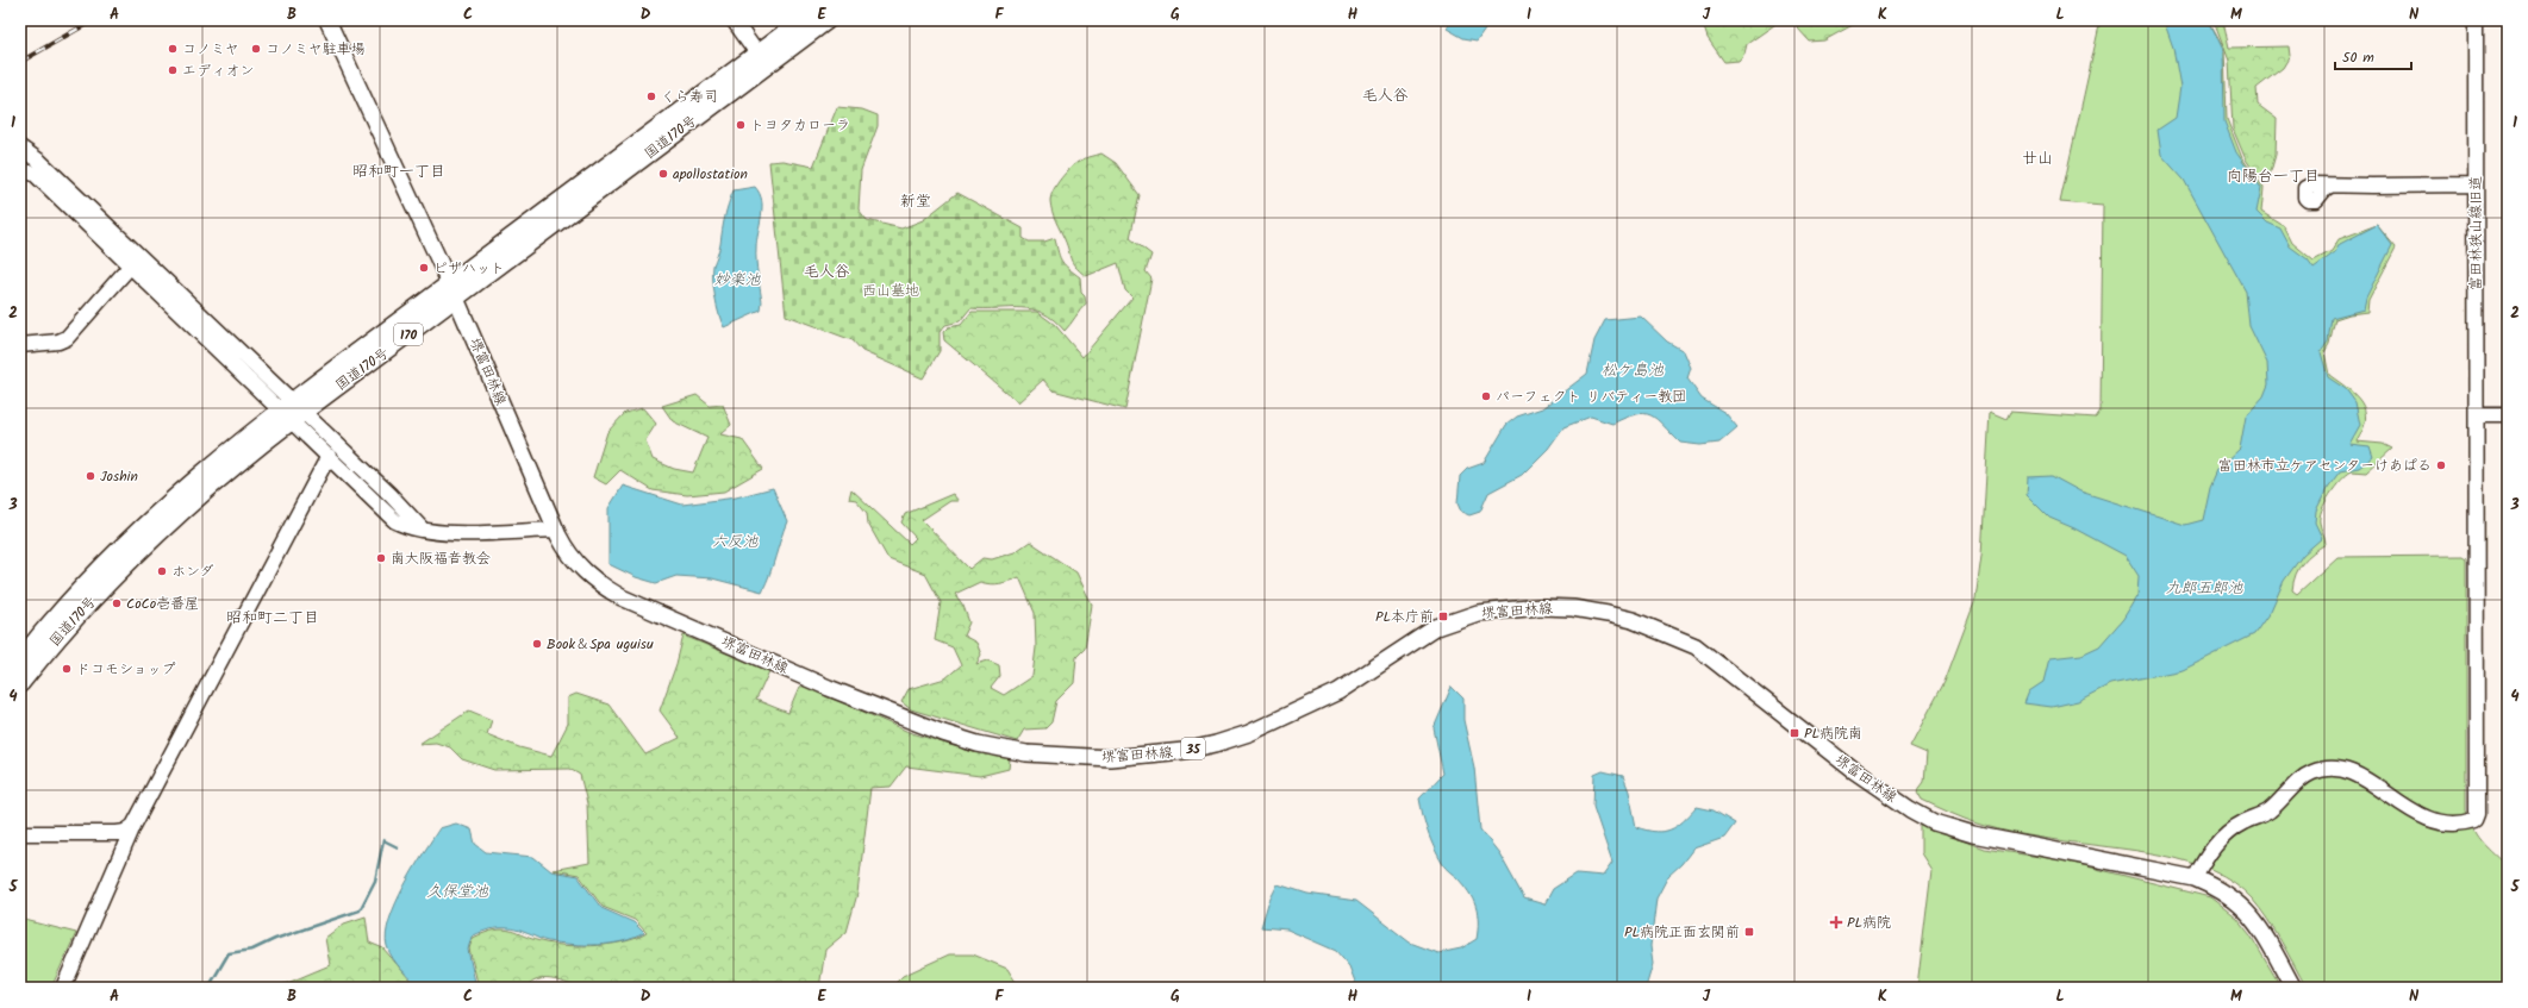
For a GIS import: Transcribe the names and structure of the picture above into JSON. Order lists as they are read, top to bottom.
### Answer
{
  "streets": {
    "highway": ["国道170号", "170"],
    "main road": ["堺富田林線", "35"],
    "street": ["富田林狭山線旧道"]
  },
  "crossings": [
    ["国道170号", "堺富田林線"],
    ["富田林狭山線旧道", "堺富田林線"]
  ],
  "districts": [
    "毛人谷",
    "廿山",
    "昭和町一丁目",
    "向陽台一丁目",
    "新堂",
    "毛人谷",
    "昭和町二丁目"
  ],
  "water": [
    "妙楽池",
    "松ケ島池",
    "六反池",
    "九郎五郎池",
    "久保堂池"
  ],
  "parks": ["西山墓地"],
  "places": {
    "other": [
      "コノミヤ",
      "コノミヤ駐車場",
      "エディオン",
      "くら寿司",
      "トヨタカローラ",
      "apollostation",
      "ピザハット",
      "パーフェクト リバティー教団",
      "富田林市立ケアセンターけあぱる",
      "Joshin",
      "南大阪福音教会",
      "ホンダ",
      "CoCo壱番屋",
      "Book＆Spa uguisu",
      "ドコモショップ"
    ],
    "transit": ["PL本庁前", "PL病院南", "PL病院正面玄関前"],
    "health": ["PL病院"]
  },
  "scale_bar": "50 m",
  "grid": {
    "columns": [
      "A",
      "B",
      "C",
      "D",
      "E",
      "F",
      "G",
      "H",
      "I",
      "J",
      "K",
      "L",
      "M",
      "N"
    ],
    "rows": [
      "1",
      "2",
      "3",
      "4",
      "5"
    ]
  }
}
